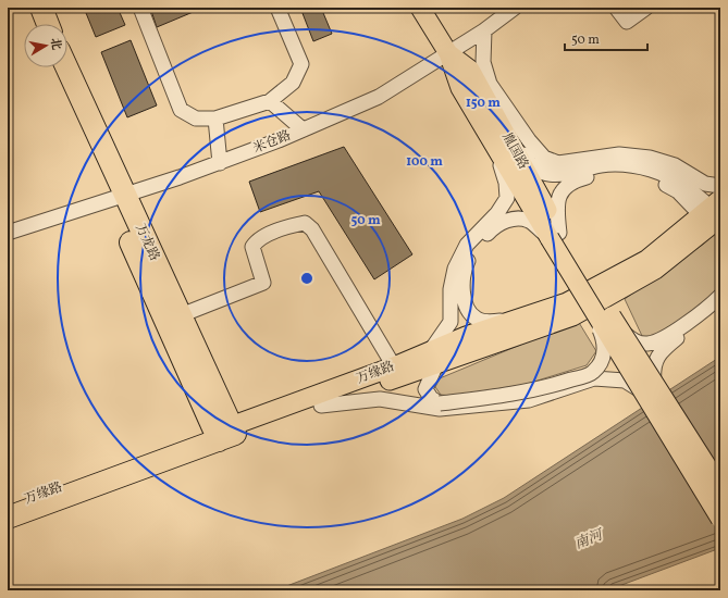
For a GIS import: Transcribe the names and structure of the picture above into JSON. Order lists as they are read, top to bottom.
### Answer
{
  "streets": {
    "highway": ["万龙路", "万缘路"],
    "main road": ["胤国路"],
    "street": ["米仓路"]
  },
  "crossings": [
    ["米仓路", "胤国路"],
    ["米仓路", "万龙路"],
    ["万龙路", "万缘路"]
  ],
  "water": ["南河"],
  "scale_bar": "50 m",
  "north": "right",
  "rings": ["150 m", "100 m", "50 m"]
}
